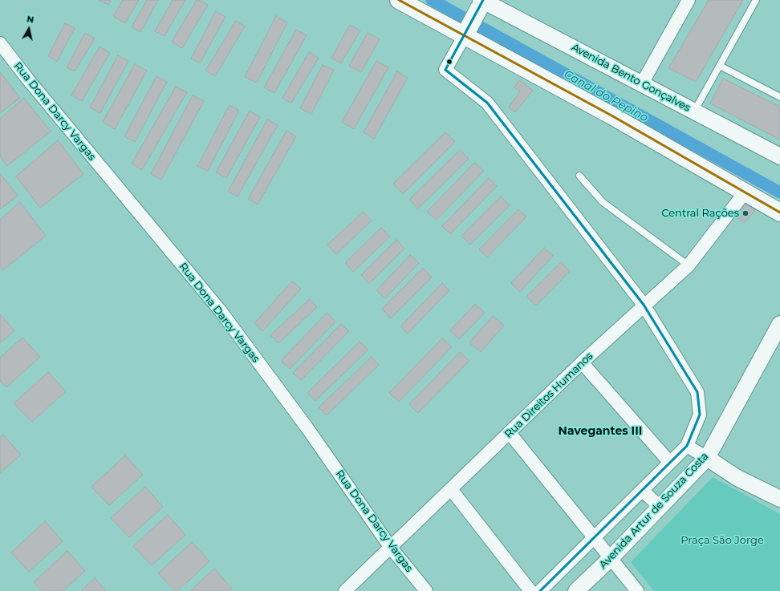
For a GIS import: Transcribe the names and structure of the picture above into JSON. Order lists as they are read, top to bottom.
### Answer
{
  "streets": {
    "street": [
      "Avenida Bento Gonçalves",
      "Rua Dona Darcy Vargas",
      "Rua Direitos Humanos",
      "Avenida Artur de Souza Costa"
    ]
  },
  "crossings": [
    ["Rua Dona Darcy Vargas", "Rua Direitos Humanos"],
    ["Rua Direitos Humanos", "Avenida Artur de Souza Costa"]
  ],
  "districts": ["Navegantes III"],
  "water": ["Canal do Pepino"],
  "parks": ["Praça São Jorge"],
  "places": ["Central Rações"],
  "north": "top"
}
